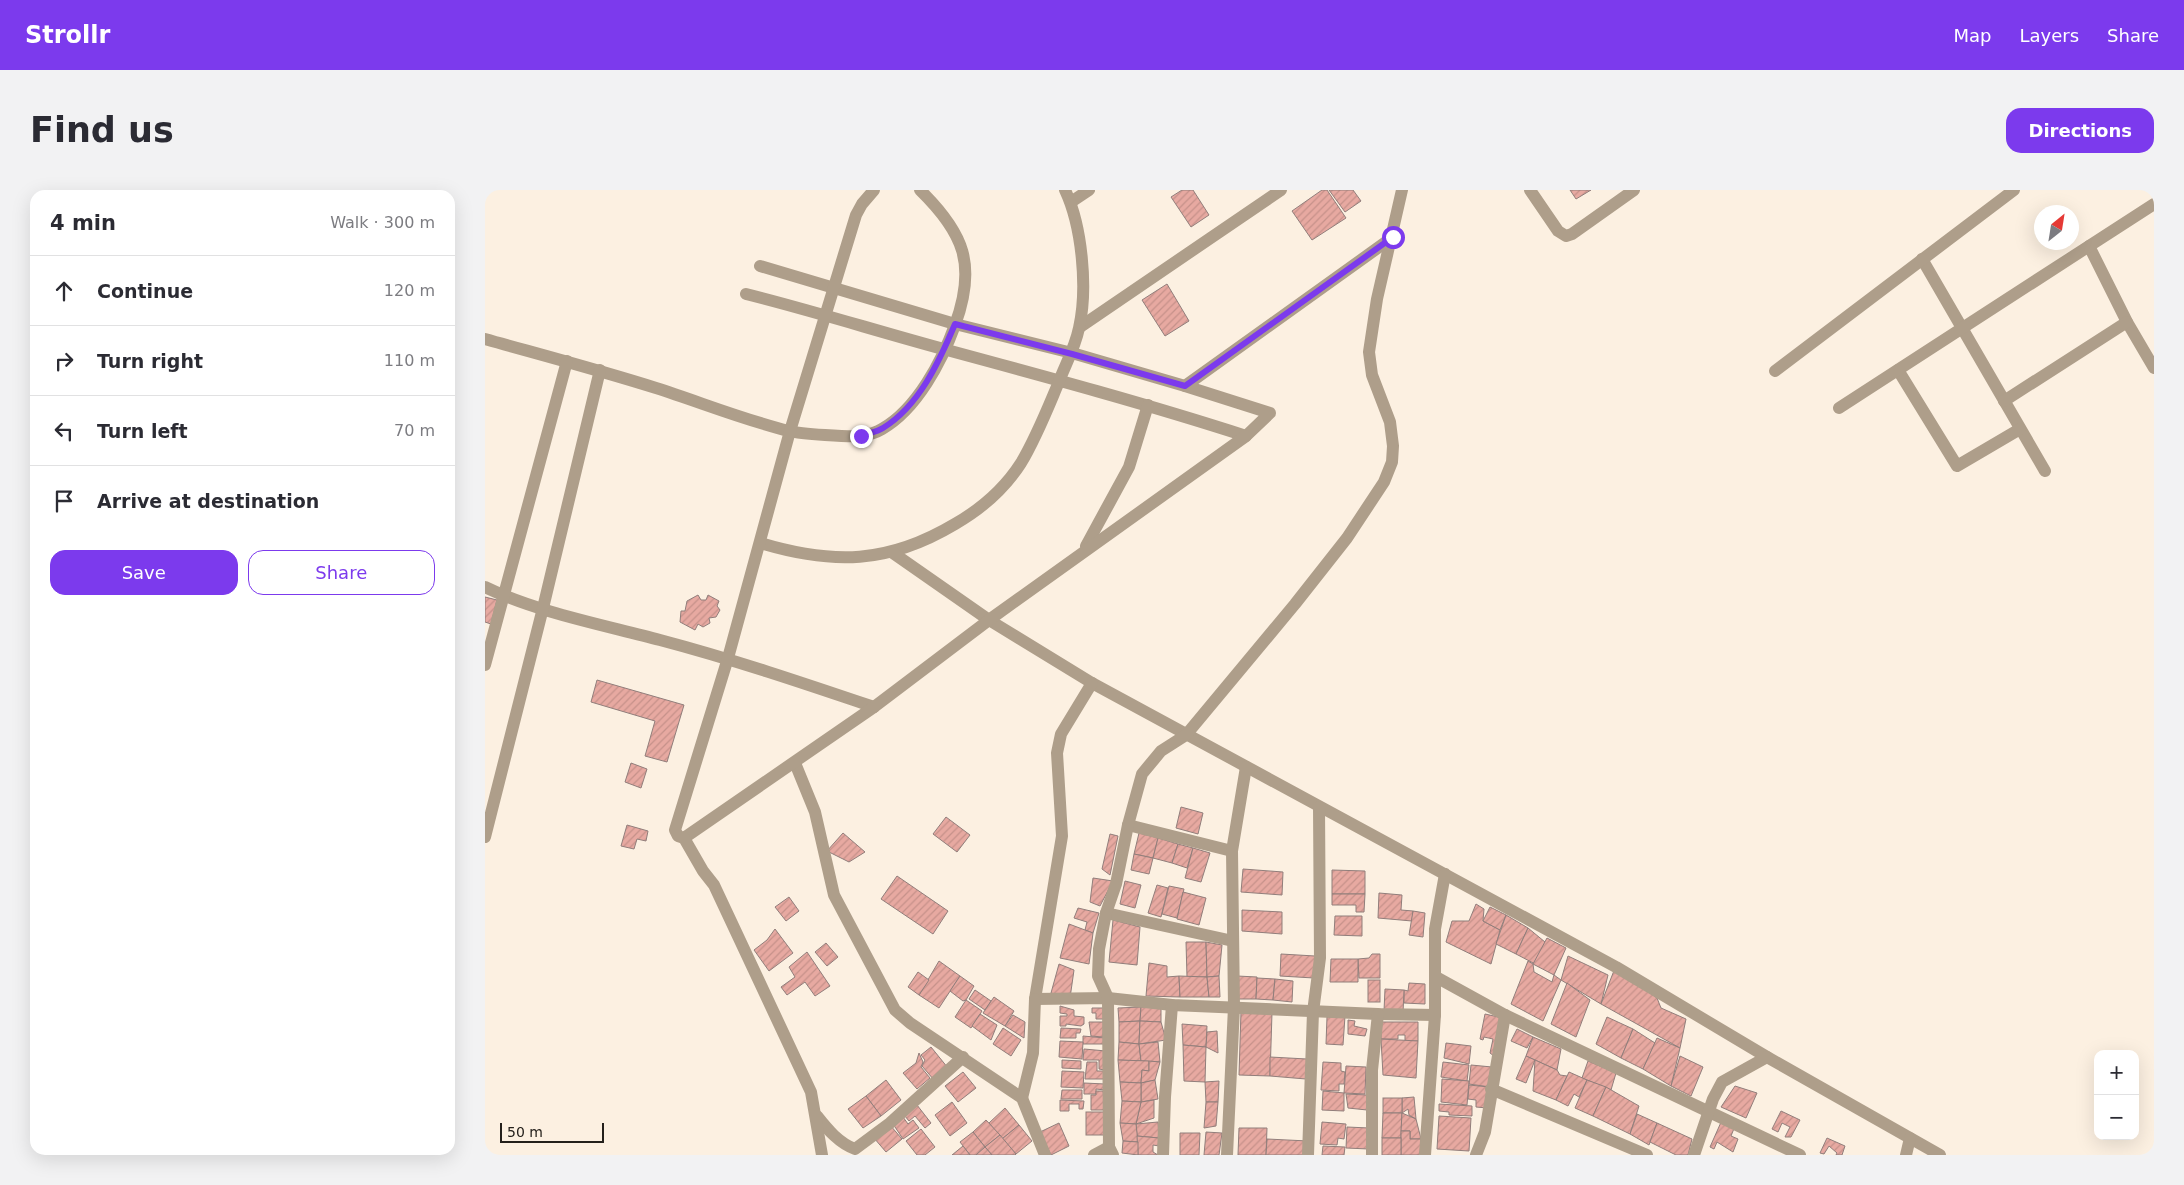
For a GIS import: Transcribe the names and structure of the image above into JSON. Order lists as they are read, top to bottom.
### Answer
{
  "scale_bar": "50 m",
  "north": "top right",
  "page": {
    "header": "Strollr",
    "nav": ["Map", "Layers", "Share"],
    "buttons": [
      "Directions",
      ["Save", "Share"]
    ],
    "title": "Find us",
    "heading": ["4 min", "Walk · 300 m"],
    "list": [
      ["Continue", "120 m"],
      ["Turn right", "110 m"],
      ["Turn left", "70 m"],
      "Arrive at destination"
    ],
    "map_buttons": ["+", "−"],
    "scale": "50 m"
  }
}
